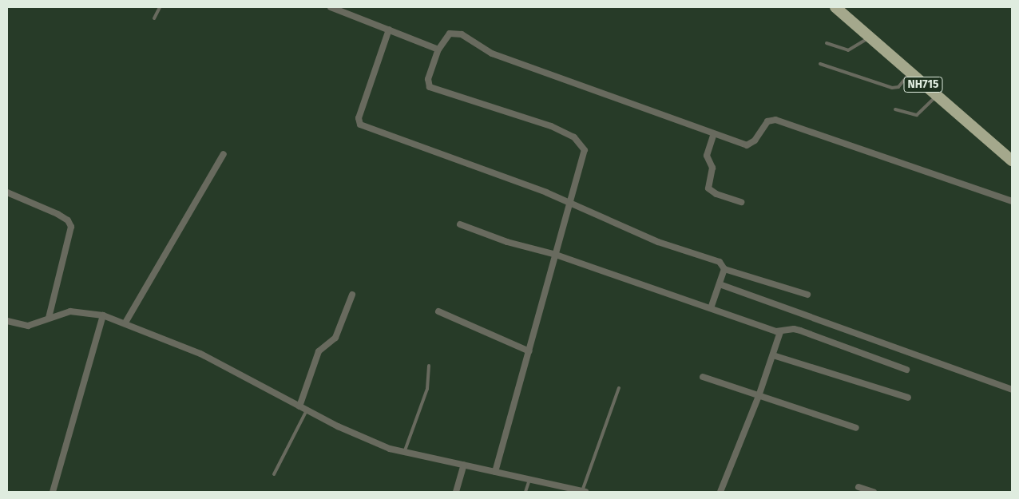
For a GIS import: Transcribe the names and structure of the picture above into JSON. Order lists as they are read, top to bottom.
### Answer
{
  "streets": {
    "highway": ["NH715"]
  }
}
